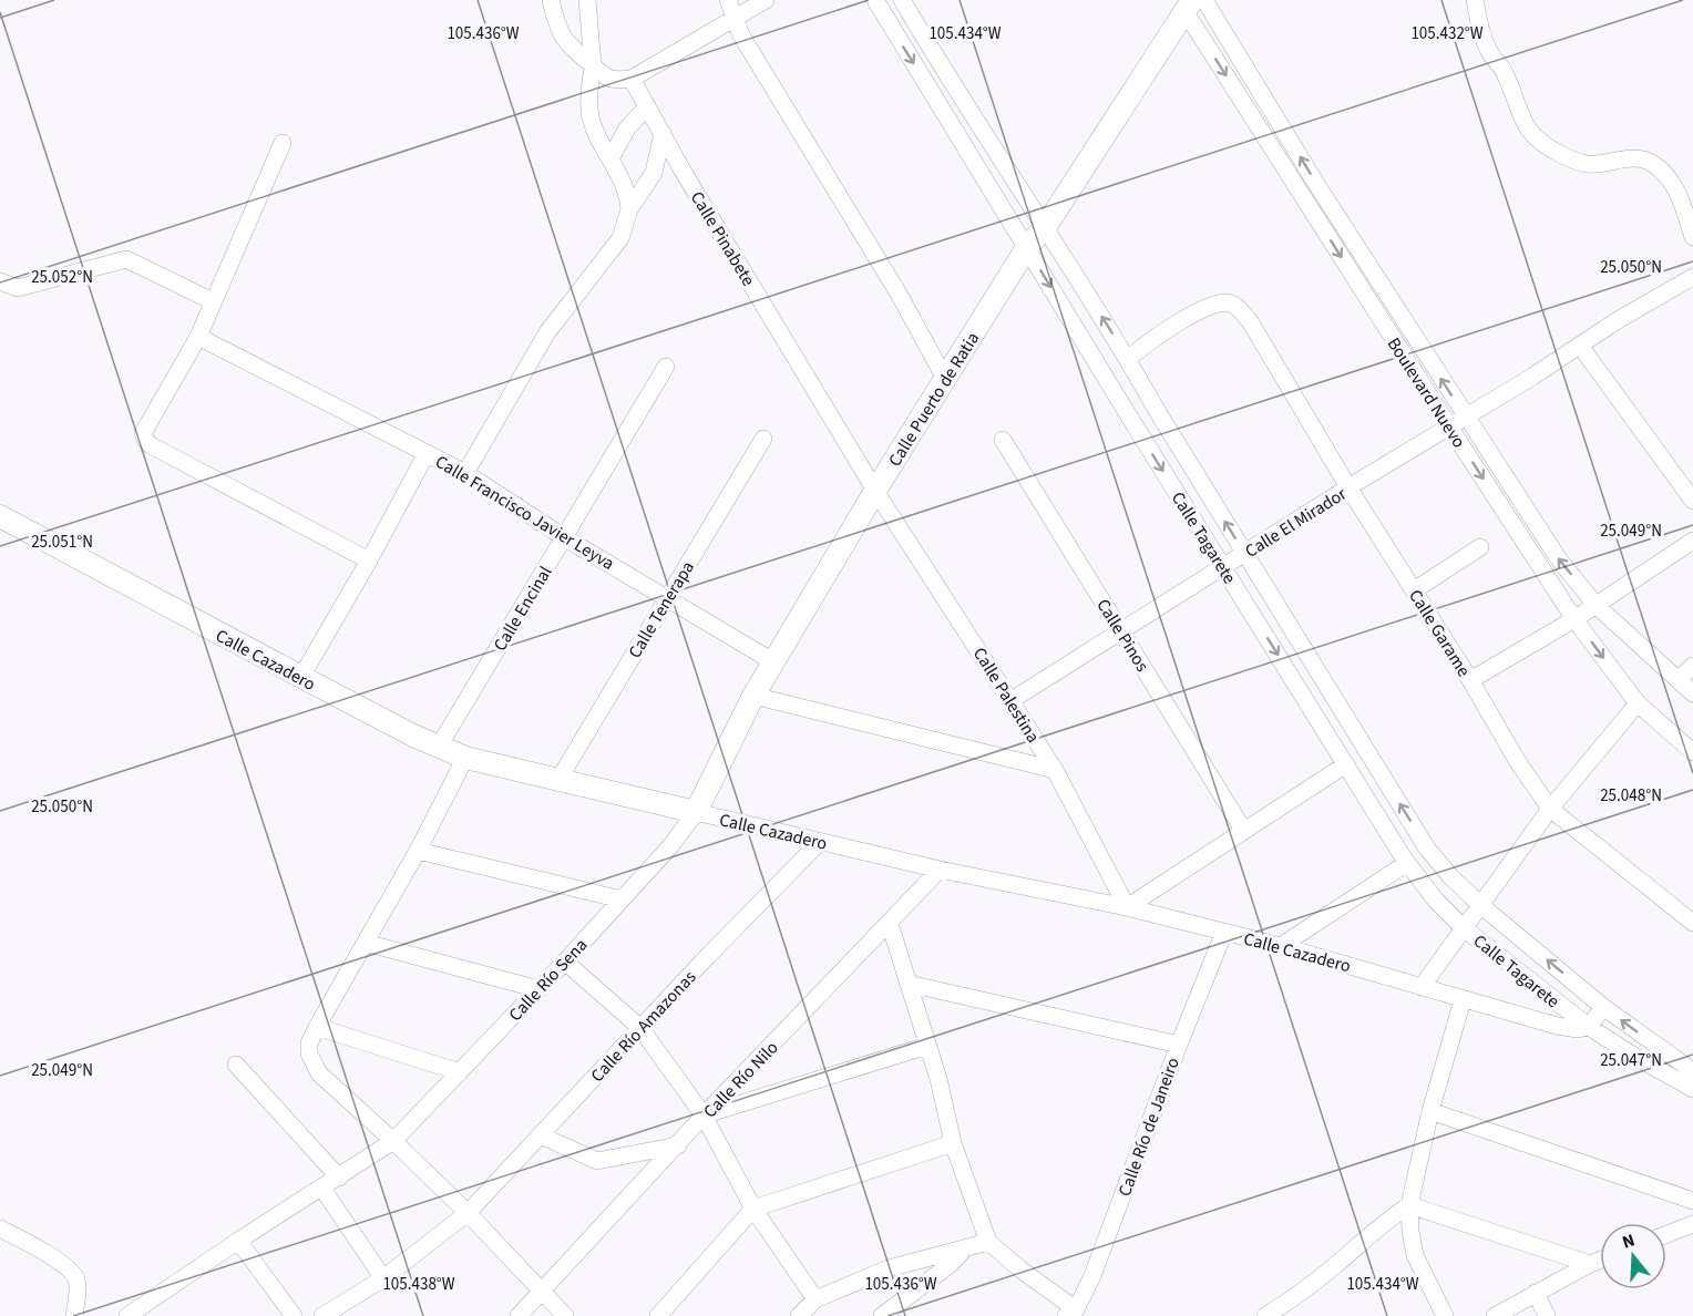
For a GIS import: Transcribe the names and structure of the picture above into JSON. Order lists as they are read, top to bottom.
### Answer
{
  "streets": {
    "street": [
      "Calle Pinabete",
      "Boulevard Nuevo",
      "Calle Puerto de Ratia",
      "Calle Francisco Javier Leyva",
      "Calle El Mirador",
      "Calle Tagarete",
      "Calle Encinal",
      "Calle Tenerapa",
      "Calle Garame",
      "Calle Pinos",
      "Calle Cazadero",
      "Calle Palestina",
      "Calle Río Sena",
      "Calle Río Amazonas",
      "Calle Río Nilo",
      "Calle Río de Janeiro"
    ]
  },
  "crossings": [
    ["Calle Pinabete", "Calle Puerto de Ratia"],
    ["Calle Pinabete", "Calle Palestina"],
    ["Boulevard Nuevo", "Calle Puerto de Ratia"],
    ["Boulevard Nuevo", "Calle El Mirador"],
    ["Calle Puerto de Ratia", "Calle Francisco Javier Leyva"],
    ["Calle Puerto de Ratia", "Calle Tagarete"],
    ["Calle Puerto de Ratia", "Calle Cazadero"],
    ["Calle Puerto de Ratia", "Calle Palestina"],
    ["Calle Puerto de Ratia", "Calle Río Sena"],
    ["Calle Francisco Javier Leyva", "Calle Encinal"],
    ["Calle Francisco Javier Leyva", "Calle Tenerapa"],
    ["Calle El Mirador", "Calle Tagarete"],
    ["Calle El Mirador", "Calle Garame"],
    ["Calle El Mirador", "Calle Pinos"],
    ["Calle El Mirador", "Calle Palestina"],
    ["Calle Tagarete", "Calle Garame"],
    ["Calle Tagarete", "Calle Cazadero"],
    ["Calle Encinal", "Calle Cazadero"],
    ["Calle Tenerapa", "Calle Cazadero"],
    ["Calle Cazadero", "Calle Palestina"],
    ["Calle Cazadero", "Calle Río Sena"],
    ["Calle Cazadero", "Calle Río Amazonas"],
    ["Calle Cazadero", "Calle Río Nilo"],
    ["Calle Cazadero", "Calle Río de Janeiro"]
  ],
  "north": "top",
  "coordinates": [
    "105.436°W",
    "105.434°W",
    "105.432°W",
    "25.050°N",
    "25.052°N",
    "25.049°N",
    "25.051°N",
    "25.048°N",
    "25.047°N",
    "105.438°W"
  ]
}
